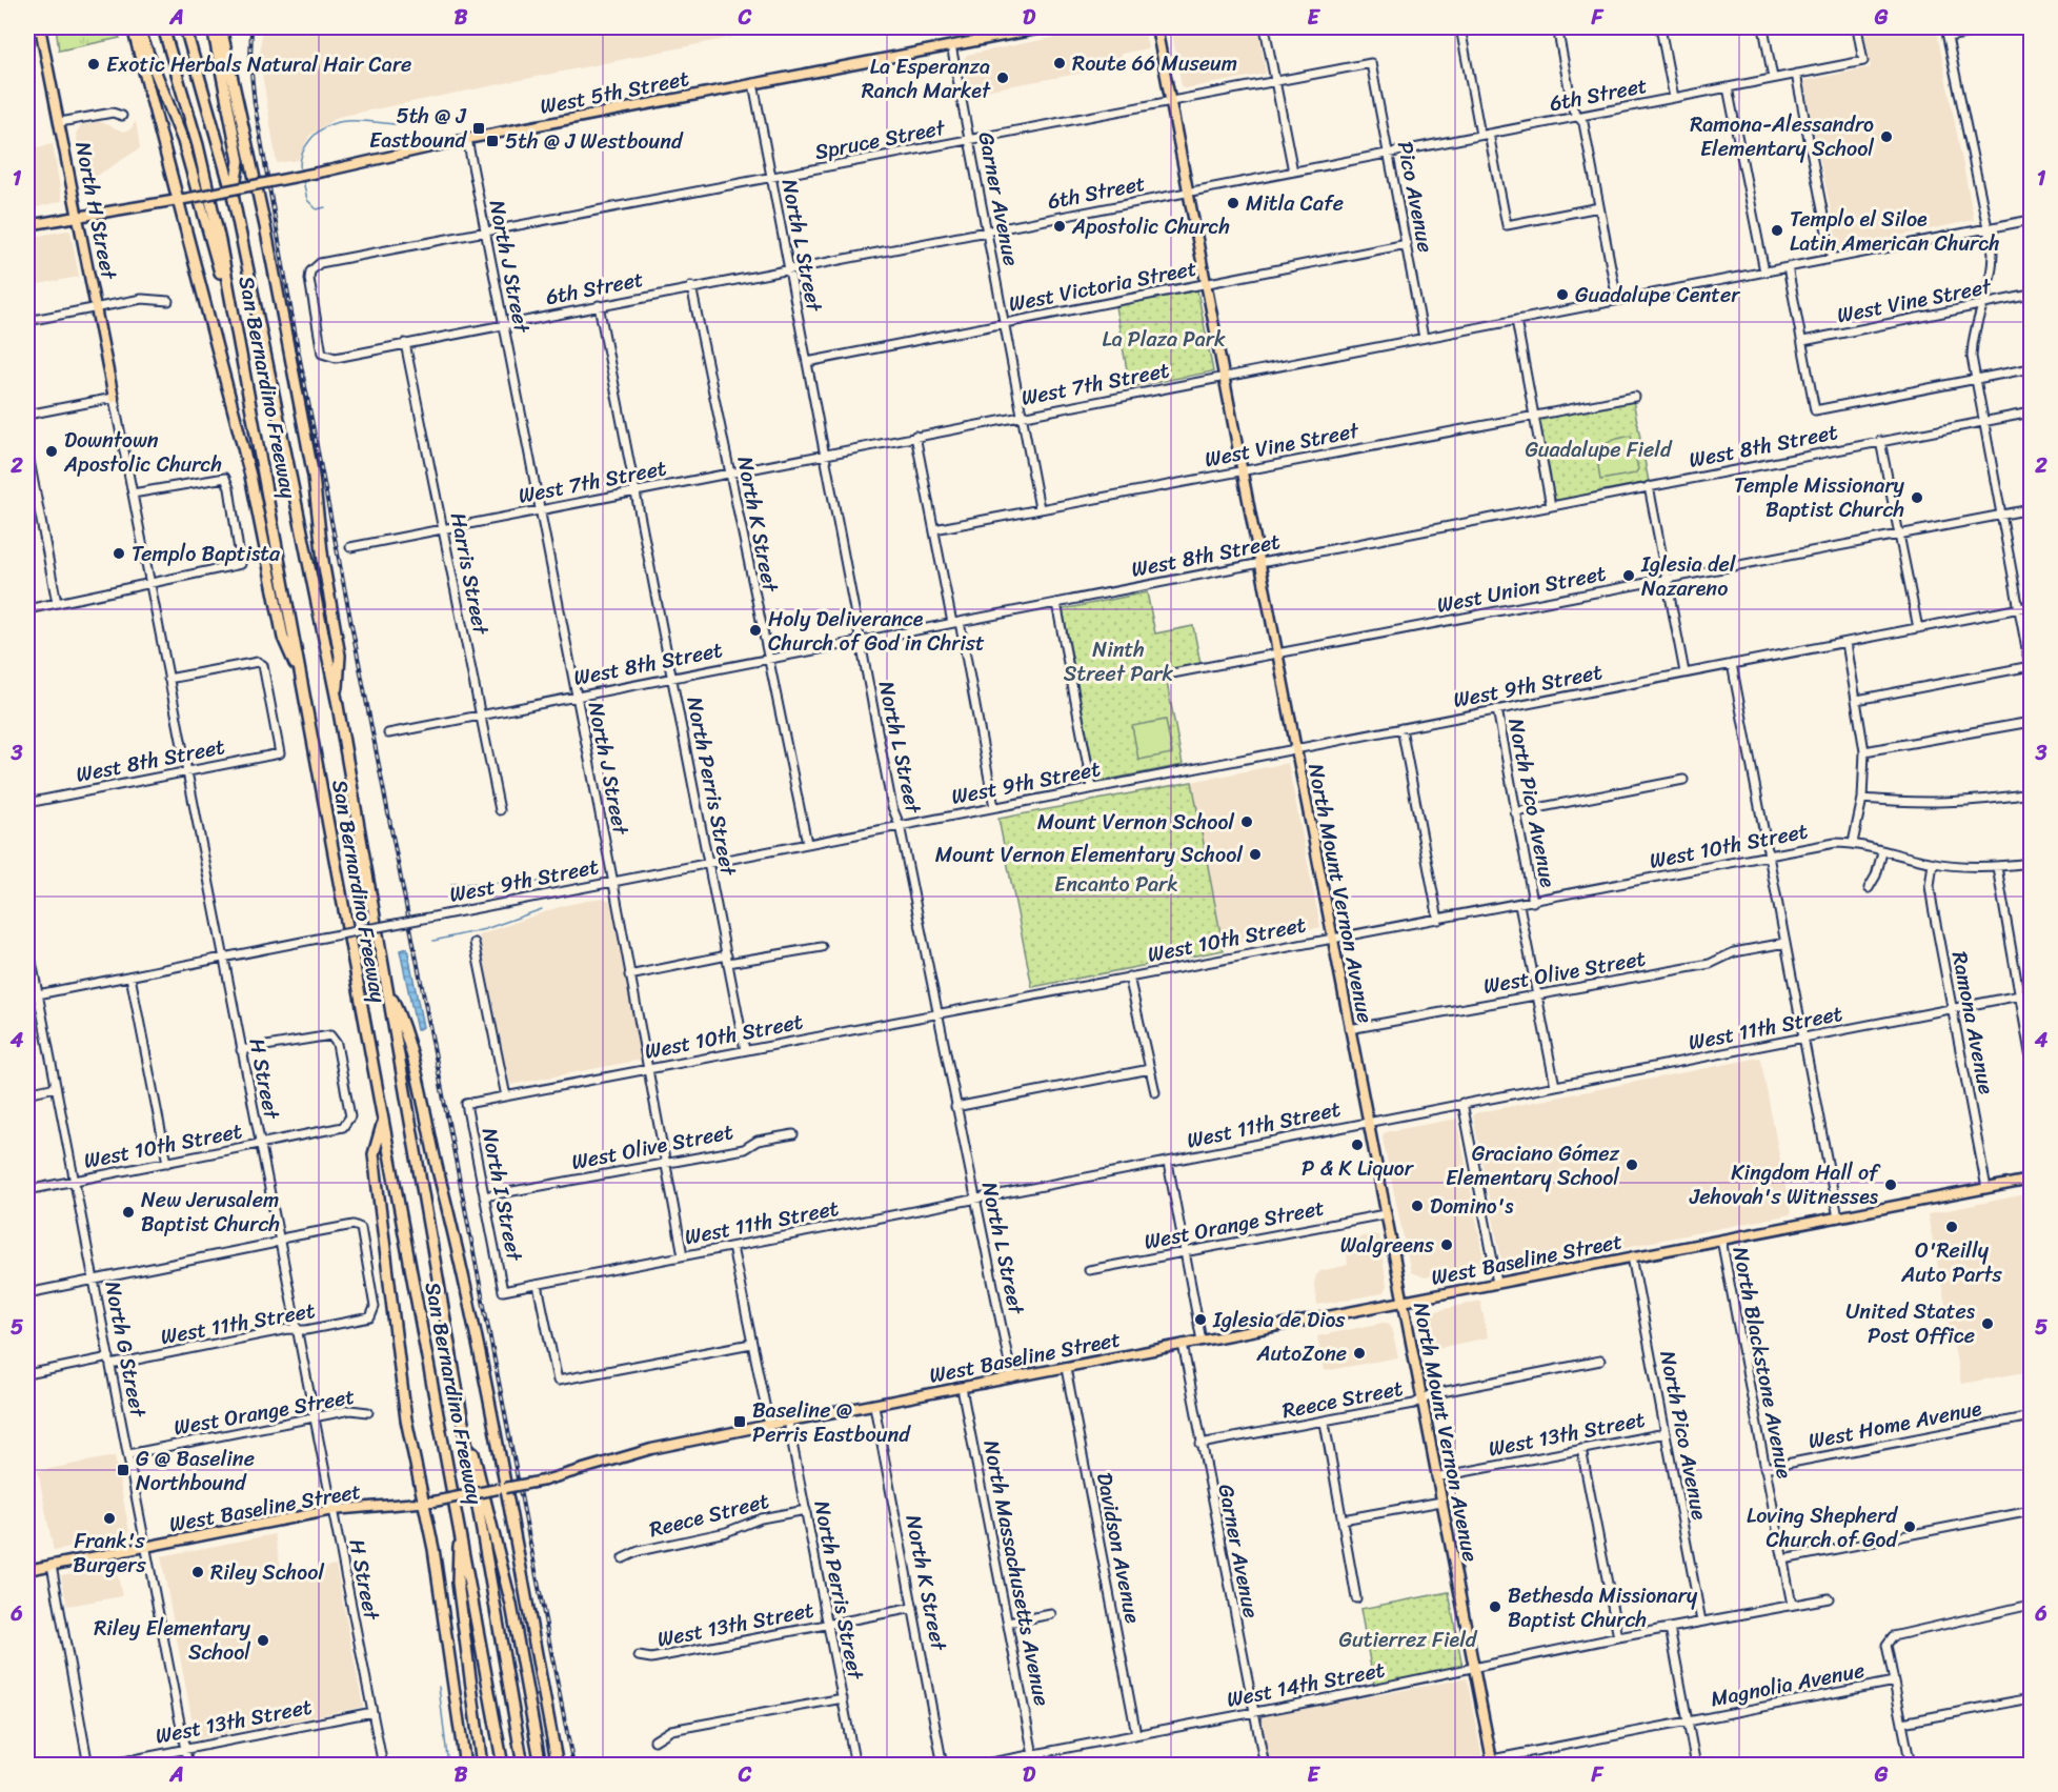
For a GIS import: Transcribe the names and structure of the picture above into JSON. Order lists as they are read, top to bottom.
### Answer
{
  "streets": {
    "highway": ["San Bernardino Freeway"],
    "main road": [
      "West 5th Street",
      "North H Street",
      "North Mount Vernon Avenue",
      "West Baseline Street"
    ],
    "street": [
      "6th Street",
      "Spruce Street",
      "Pico Avenue",
      "Garner Avenue",
      "North L Street",
      "North J Street",
      "West Victoria Street",
      "West Vine Street",
      "West 7th Street",
      "West 8th Street",
      "North K Street",
      "Harris Street",
      "West Union Street",
      "West 9th Street",
      "North Perris Street",
      "North Pico Avenue",
      "West 10th Street",
      "West Olive Street",
      "Ramona Avenue",
      "West 11th Street",
      "H Street",
      "North I Street",
      "West Orange Street",
      "North G Street",
      "North Blackstone Avenue",
      "Reece Street",
      "West Home Avenue",
      "West 13th Street",
      "Davidson Avenue",
      "North Massachusetts Avenue",
      "West 14th Street",
      "Magnolia Avenue"
    ]
  },
  "crossings": [
    ["West 5th Street", "Garner Avenue"],
    ["West 5th Street", "North H Street"],
    ["West 5th Street", "North L Street"],
    ["West 5th Street", "North J Street"],
    ["6th Street", "Spruce Street"],
    ["6th Street", "Pico Avenue"],
    ["6th Street", "Garner Avenue"],
    ["6th Street", "North L Street"],
    ["6th Street", "North J Street"],
    ["6th Street", "North K Street"],
    ["6th Street", "Harris Street"],
    ["6th Street", "North Perris Street"],
    ["6th Street", "North Mount Vernon Avenue"],
    ["Spruce Street", "Pico Avenue"],
    ["Spruce Street", "Garner Avenue"],
    ["Spruce Street", "North L Street"],
    ["Spruce Street", "North J Street"],
    ["Spruce Street", "North Mount Vernon Avenue"],
    ["Pico Avenue", "West Victoria Street"],
    ["Pico Avenue", "West 7th Street"],
    ["Garner Avenue", "West Victoria Street"],
    ["Garner Avenue", "West Vine Street"],
    ["Garner Avenue", "West 7th Street"],
    ["Garner Avenue", "West Baseline Street"],
    ["Garner Avenue", "Reece Street"],
    ["Garner Avenue", "West 14th Street"],
    ["North H Street", "H Street"],
    ["North L Street", "West Victoria Street"],
    ["North L Street", "West 7th Street"],
    ["North L Street", "West 8th Street"],
    ["North L Street", "West 9th Street"],
    ["North L Street", "West 10th Street"],
    ["North L Street", "West 11th Street"],
    ["North L Street", "West Baseline Street"],
    ["North J Street", "West 7th Street"],
    ["North J Street", "West 8th Street"],
    ["North J Street", "West 9th Street"],
    ["North J Street", "West 10th Street"],
    ["North J Street", "West Olive Street"],
    ["North J Street", "West 11th Street"],
    ["West Victoria Street", "North Mount Vernon Avenue"],
    ["West Vine Street", "North Mount Vernon Avenue"],
    ["West 7th Street", "North K Street"],
    ["West 7th Street", "Harris Street"],
    ["West 7th Street", "North Perris Street"],
    ["West 7th Street", "North Mount Vernon Avenue"],
    ["West 8th Street", "North K Street"],
    ["West 8th Street", "Harris Street"],
    ["West 8th Street", "North Perris Street"],
    ["West 8th Street", "North Mount Vernon Avenue"],
    ["West 8th Street", "H Street"],
    ["North K Street", "West 9th Street"],
    ["North K Street", "West Baseline Street"],
    ["North K Street", "West 13th Street"],
    ["West Union Street", "North Mount Vernon Avenue"],
    ["West 9th Street", "North Perris Street"],
    ["West 9th Street", "North Pico Avenue"],
    ["West 9th Street", "North Mount Vernon Avenue"],
    ["West 9th Street", "H Street"],
    ["West 9th Street", "North G Street"],
    ["North Perris Street", "West 10th Street"],
    ["North Perris Street", "West Baseline Street"],
    ["North Perris Street", "Reece Street"],
    ["North Perris Street", "West 13th Street"],
    ["North Pico Avenue", "West 10th Street"],
    ["North Pico Avenue", "West Olive Street"],
    ["North Pico Avenue", "West 11th Street"],
    ["North Pico Avenue", "West Baseline Street"],
    ["North Pico Avenue", "West 13th Street"],
    ["North Pico Avenue", "West 14th Street"],
    ["West 10th Street", "North Mount Vernon Avenue"],
    ["West 10th Street", "Ramona Avenue"],
    ["West 10th Street", "H Street"],
    ["West 10th Street", "North I Street"],
    ["West 10th Street", "North G Street"],
    ["North Mount Vernon Avenue", "West Olive Street"],
    ["North Mount Vernon Avenue", "West 11th Street"],
    ["North Mount Vernon Avenue", "West Orange Street"],
    ["North Mount Vernon Avenue", "West Baseline Street"],
    ["North Mount Vernon Avenue", "Reece Street"],
    ["North Mount Vernon Avenue", "West 13th Street"],
    ["North Mount Vernon Avenue", "West 14th Street"],
    ["North Mount Vernon Avenue", "Magnolia Avenue"],
    ["West Olive Street", "North I Street"],
    ["Ramona Avenue", "West 11th Street"],
    ["Ramona Avenue", "West Baseline Street"],
    ["West 11th Street", "H Street"],
    ["West 11th Street", "North I Street"],
    ["West 11th Street", "North G Street"],
    ["H Street", "West Orange Street"],
    ["H Street", "West Baseline Street"],
    ["H Street", "West 13th Street"],
    ["West Orange Street", "North G Street"],
    ["West Baseline Street", "North G Street"],
    ["West Baseline Street", "North Blackstone Avenue"],
    ["West Baseline Street", "Davidson Avenue"],
    ["West Baseline Street", "North Massachusetts Avenue"],
    ["North G Street", "West 13th Street"],
    ["North Blackstone Avenue", "West Home Avenue"],
    ["North Blackstone Avenue", "West 14th Street"],
    ["Davidson Avenue", "West 14th Street"],
    ["North Massachusetts Avenue", "West 14th Street"]
  ],
  "parks": [
    "La Plaza Park",
    "Guadalupe Field",
    "Ninth Street Park",
    "Encanto Park",
    "Gutierrez Field"
  ],
  "places": {
    "other": [
      "Route 66 Museum",
      "Exotic Herbals Natural Hair Care",
      "La Esperanza Ranch Market",
      "Ramona-Alessandro Elementary School",
      "Mitla Cafe",
      "Apostolic Church",
      "Templo el Siloe Latin American Church",
      "Guadalupe Center",
      "Downtown Apostolic Church",
      "Temple Missionary Baptist Church",
      "Templo Baptista",
      "Iglesia del Nazareno",
      "Holy Deliverance Church of God in Christ",
      "Mount Vernon School",
      "Mount Vernon Elementary School",
      "P & K Liquor",
      "Graciano Gómez Elementary School",
      "Kingdom Hall of Jehovah's Witnesses",
      "Domino's",
      "New Jerusalem Baptist Church",
      "O'Reilly Auto Parts",
      "Walgreens",
      "Iglesia de Dios",
      "United States Post Office",
      "AutoZone",
      "Frank's Burgers",
      "Loving Shepherd Church of God",
      "Riley School",
      "Bethesda Missionary Baptist Church",
      "Riley Elementary School"
    ],
    "transit": [
      "5th @ J Eastbound",
      "5th @ J Westbound",
      "Baseline @ Perris Eastbound",
      "G @ Baseline Northbound"
    ]
  },
  "grid": {
    "columns": [
      "A",
      "B",
      "C",
      "D",
      "E",
      "F",
      "G"
    ],
    "rows": [
      "1",
      "2",
      "3",
      "4",
      "5",
      "6"
    ]
  }
}
